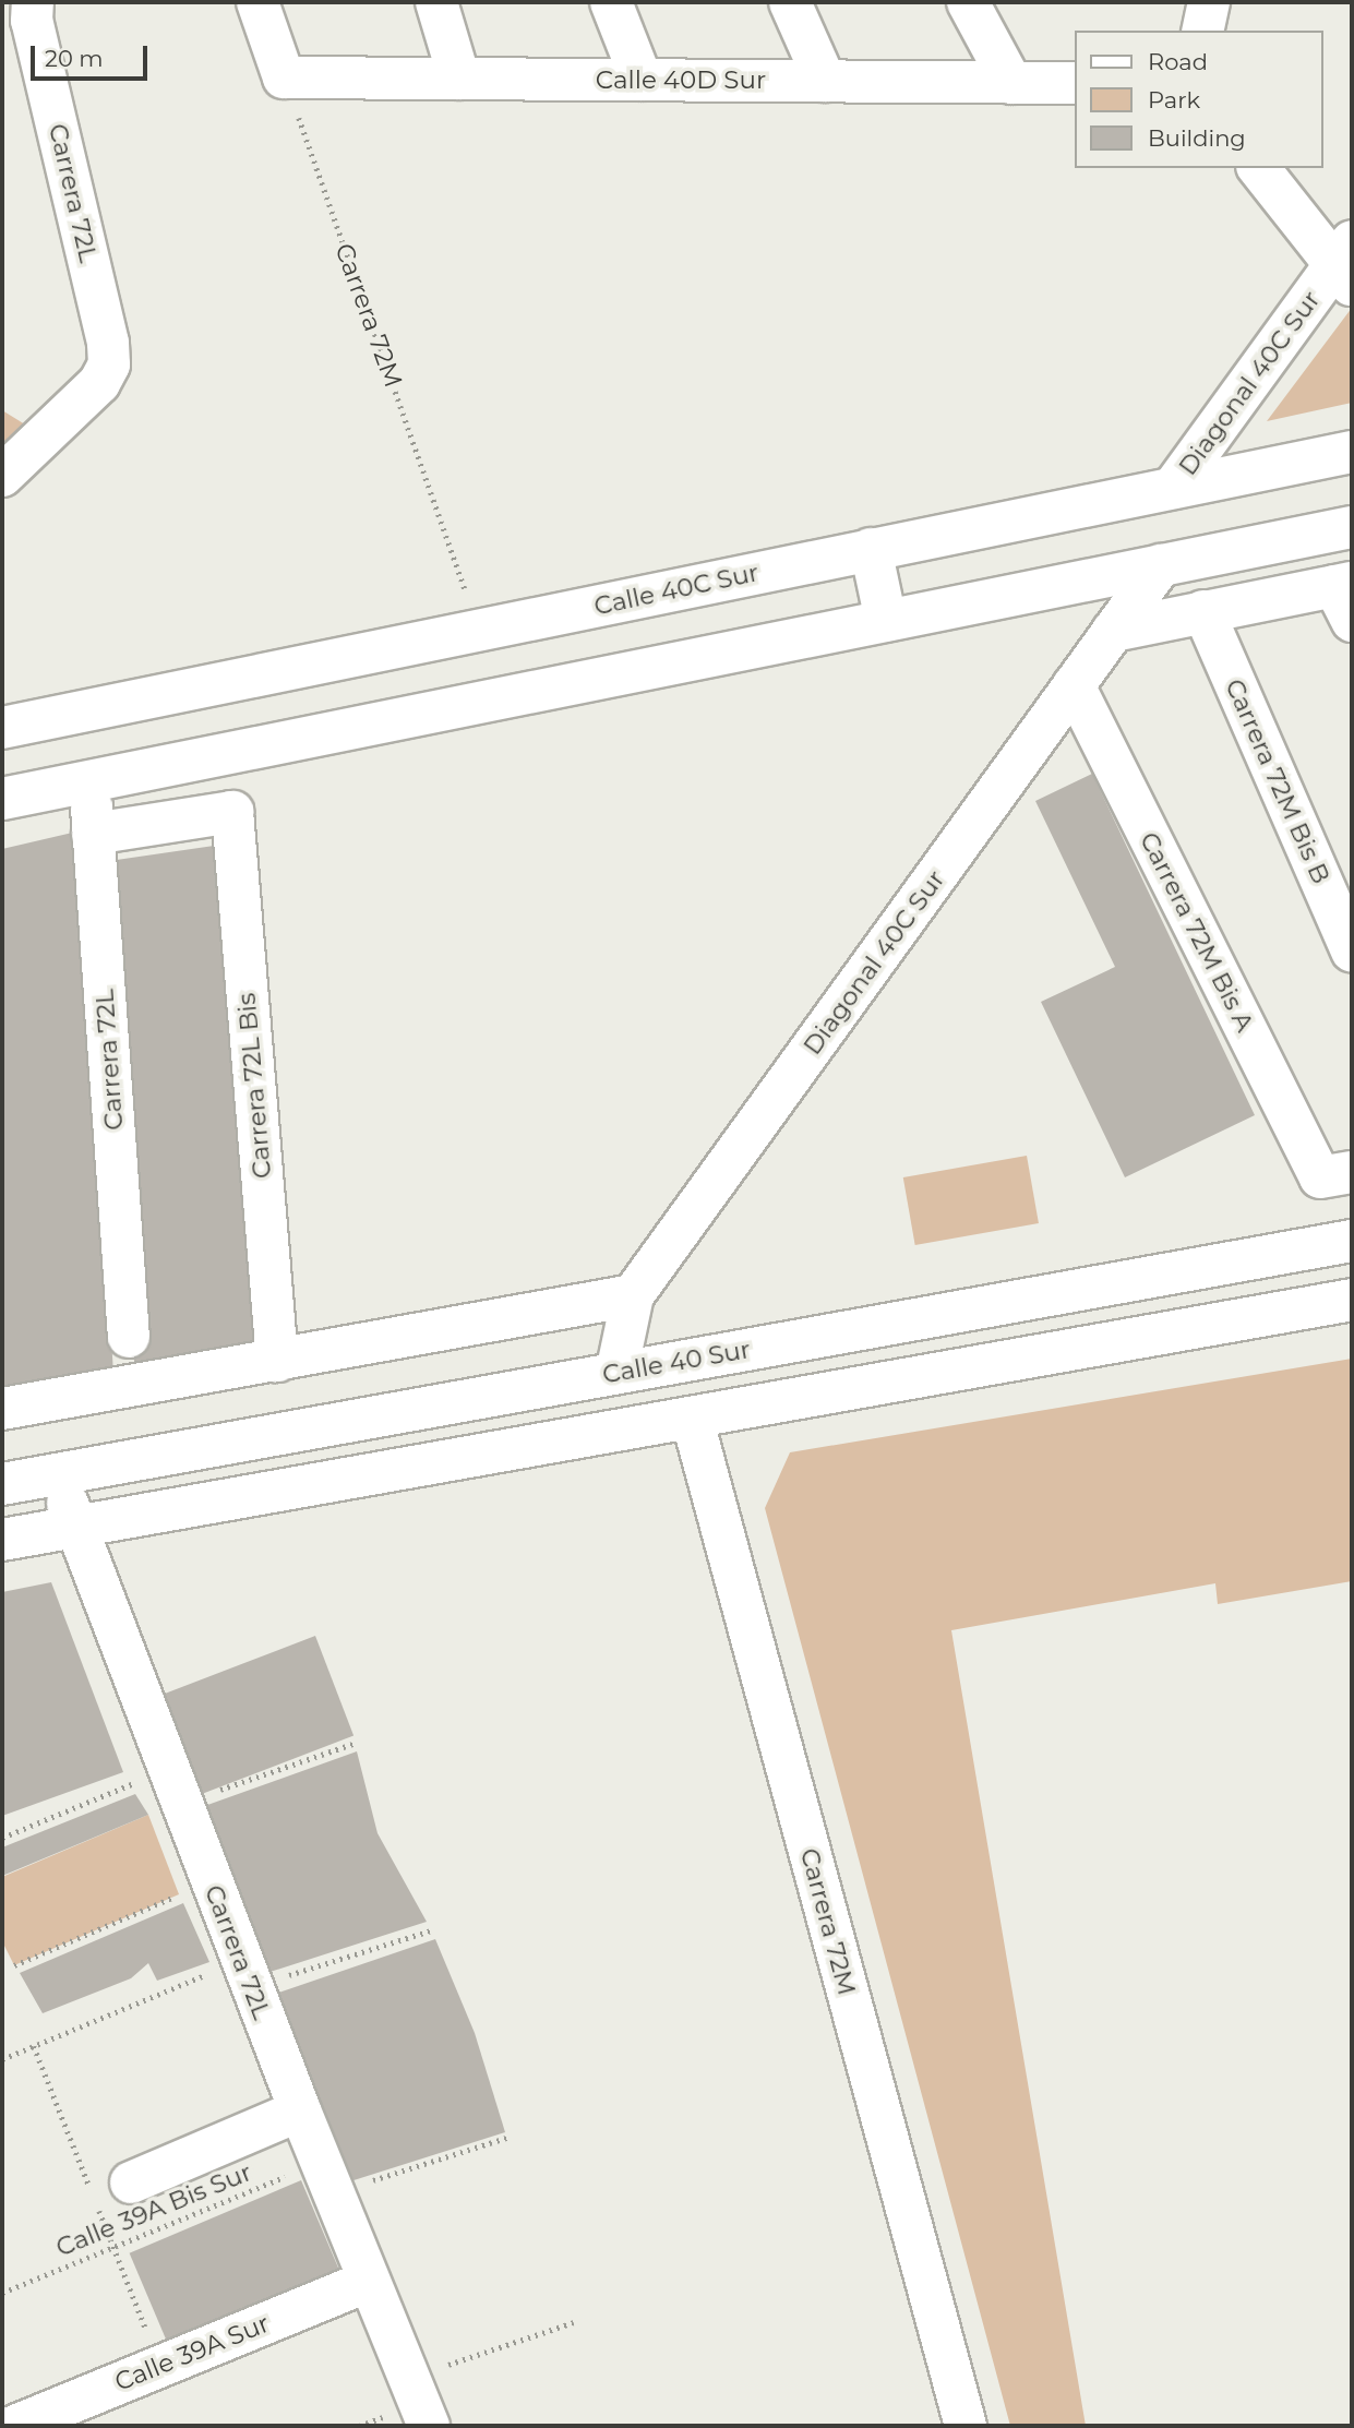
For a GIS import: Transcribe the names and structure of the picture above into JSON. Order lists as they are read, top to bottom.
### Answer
{
  "streets": {
    "street": [
      "Calle 40D Sur",
      "Carrera 72L",
      "Carrera 72M",
      "Diagonal 40C Sur",
      "Calle 40C Sur",
      "Carrera 72M Bis B",
      "Carrera 72M Bis A",
      "Carrera 72L Bis",
      "Calle 40 Sur",
      "Calle 39A Sur"
    ],
    "path": ["Calle 39A Bis Sur"]
  },
  "crossings": [
    ["Calle 40D Sur", "Carrera 72M"],
    ["Carrera 72L", "Carrera 72L Bis"],
    ["Carrera 72L", "Calle 40 Sur"],
    ["Carrera 72L", "Calle 39A Bis Sur"],
    ["Carrera 72L", "Calle 39A Sur"],
    ["Carrera 72M", "Calle 40C Sur"],
    ["Diagonal 40C Sur", "Calle 40C Sur"],
    ["Diagonal 40C Sur", "Carrera 72M Bis A"],
    ["Diagonal 40C Sur", "Calle 40 Sur"]
  ],
  "legend": ["Road", "Park", "Building"],
  "scale_bar": "20 m"
}
